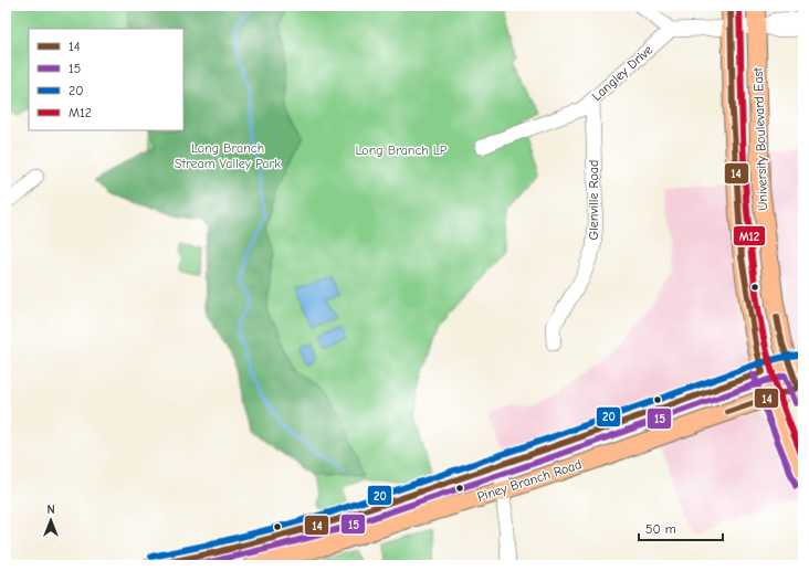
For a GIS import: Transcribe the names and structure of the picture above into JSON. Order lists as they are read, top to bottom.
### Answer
{
  "streets": {
    "main road": ["University Boulevard East", "Piney Branch Road"],
    "street": ["Langley Drive", "Glenville Road"]
  },
  "crossings": [
    ["Langley Drive", "Glenville Road"],
    ["University Boulevard East", "Piney Branch Road"]
  ],
  "parks": ["Long Branch Stream Valley Park", "Long Branch LP"],
  "lines": [
    "transit line 14",
    "transit line M12",
    "transit line 20",
    "transit line 15"
  ],
  "legend": [
    "14",
    "15",
    "20",
    "M12"
  ],
  "scale_bar": "50 m",
  "north": "top"
}
